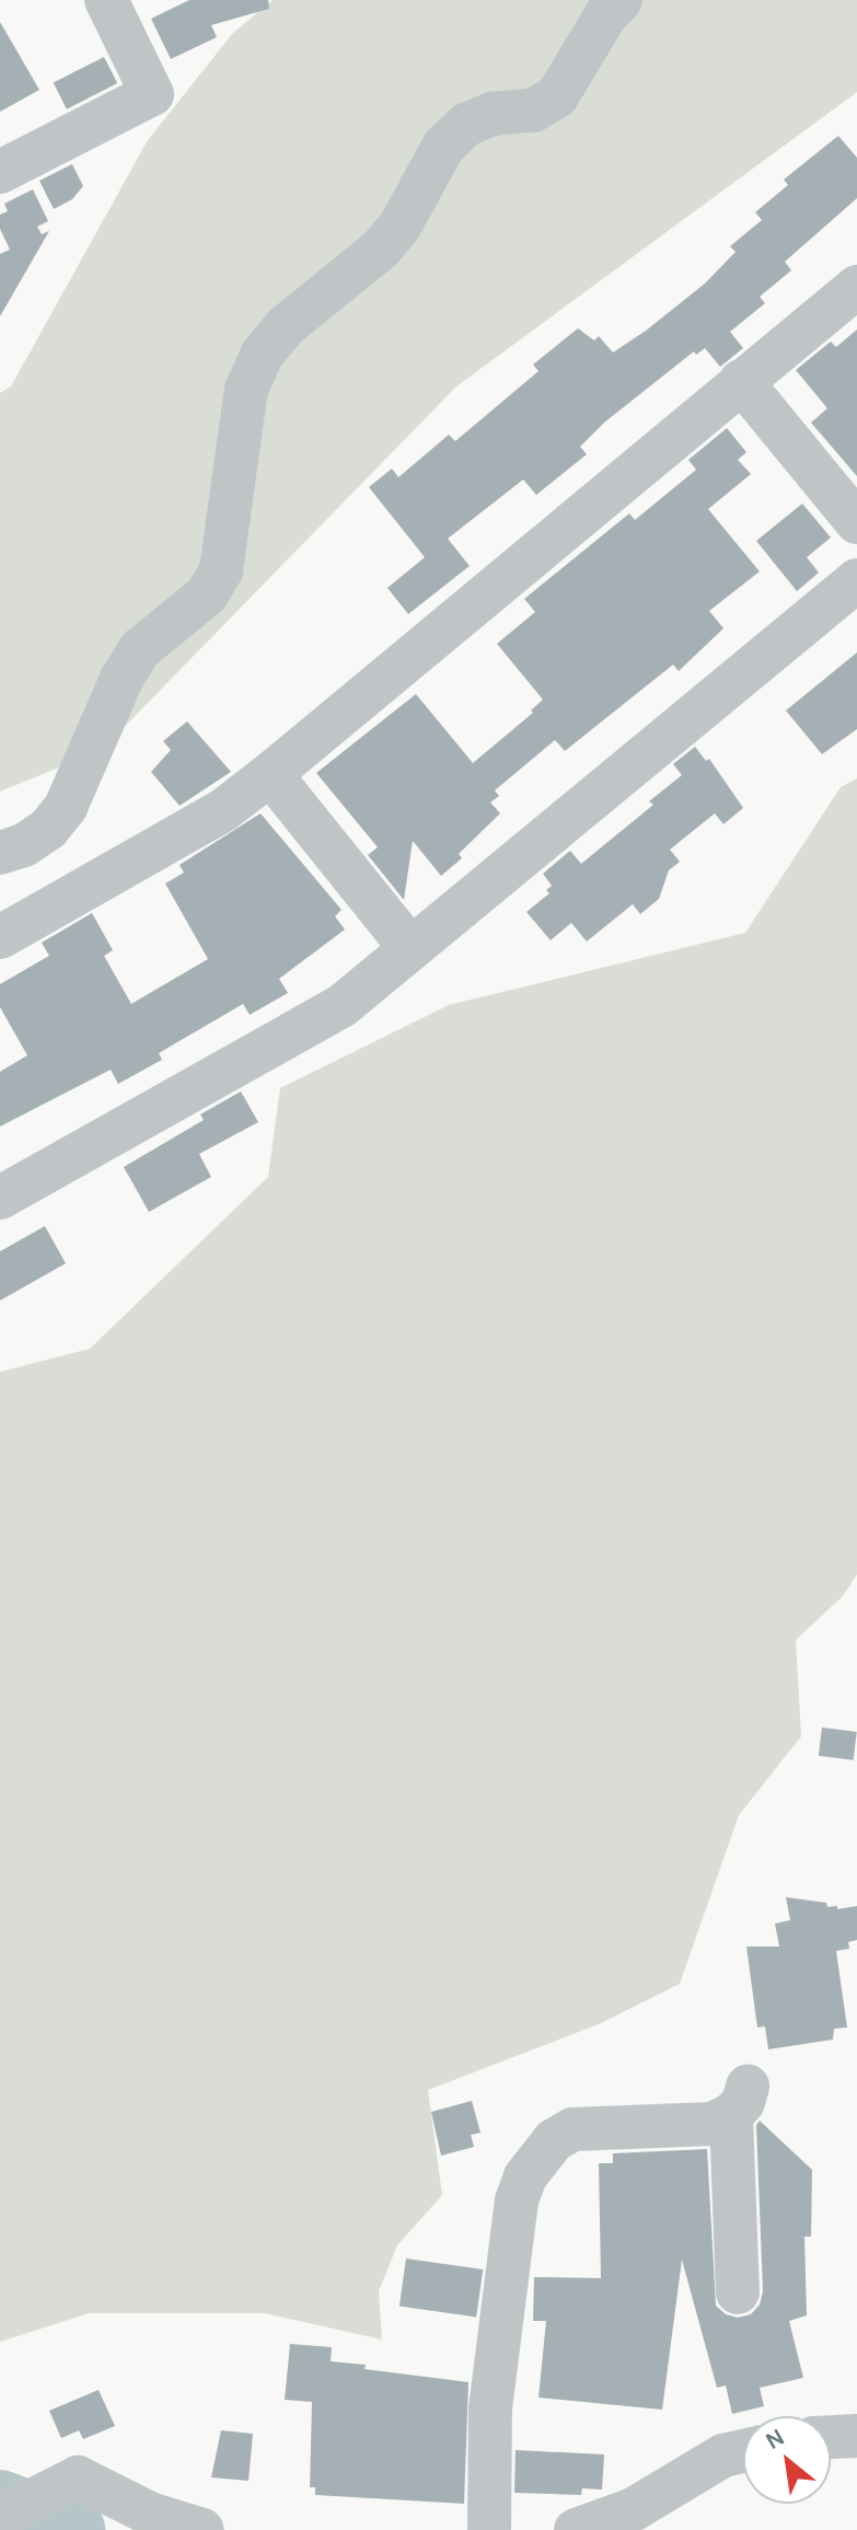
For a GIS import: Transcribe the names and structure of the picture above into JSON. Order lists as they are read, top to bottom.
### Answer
{
  "north": "top left"
}
